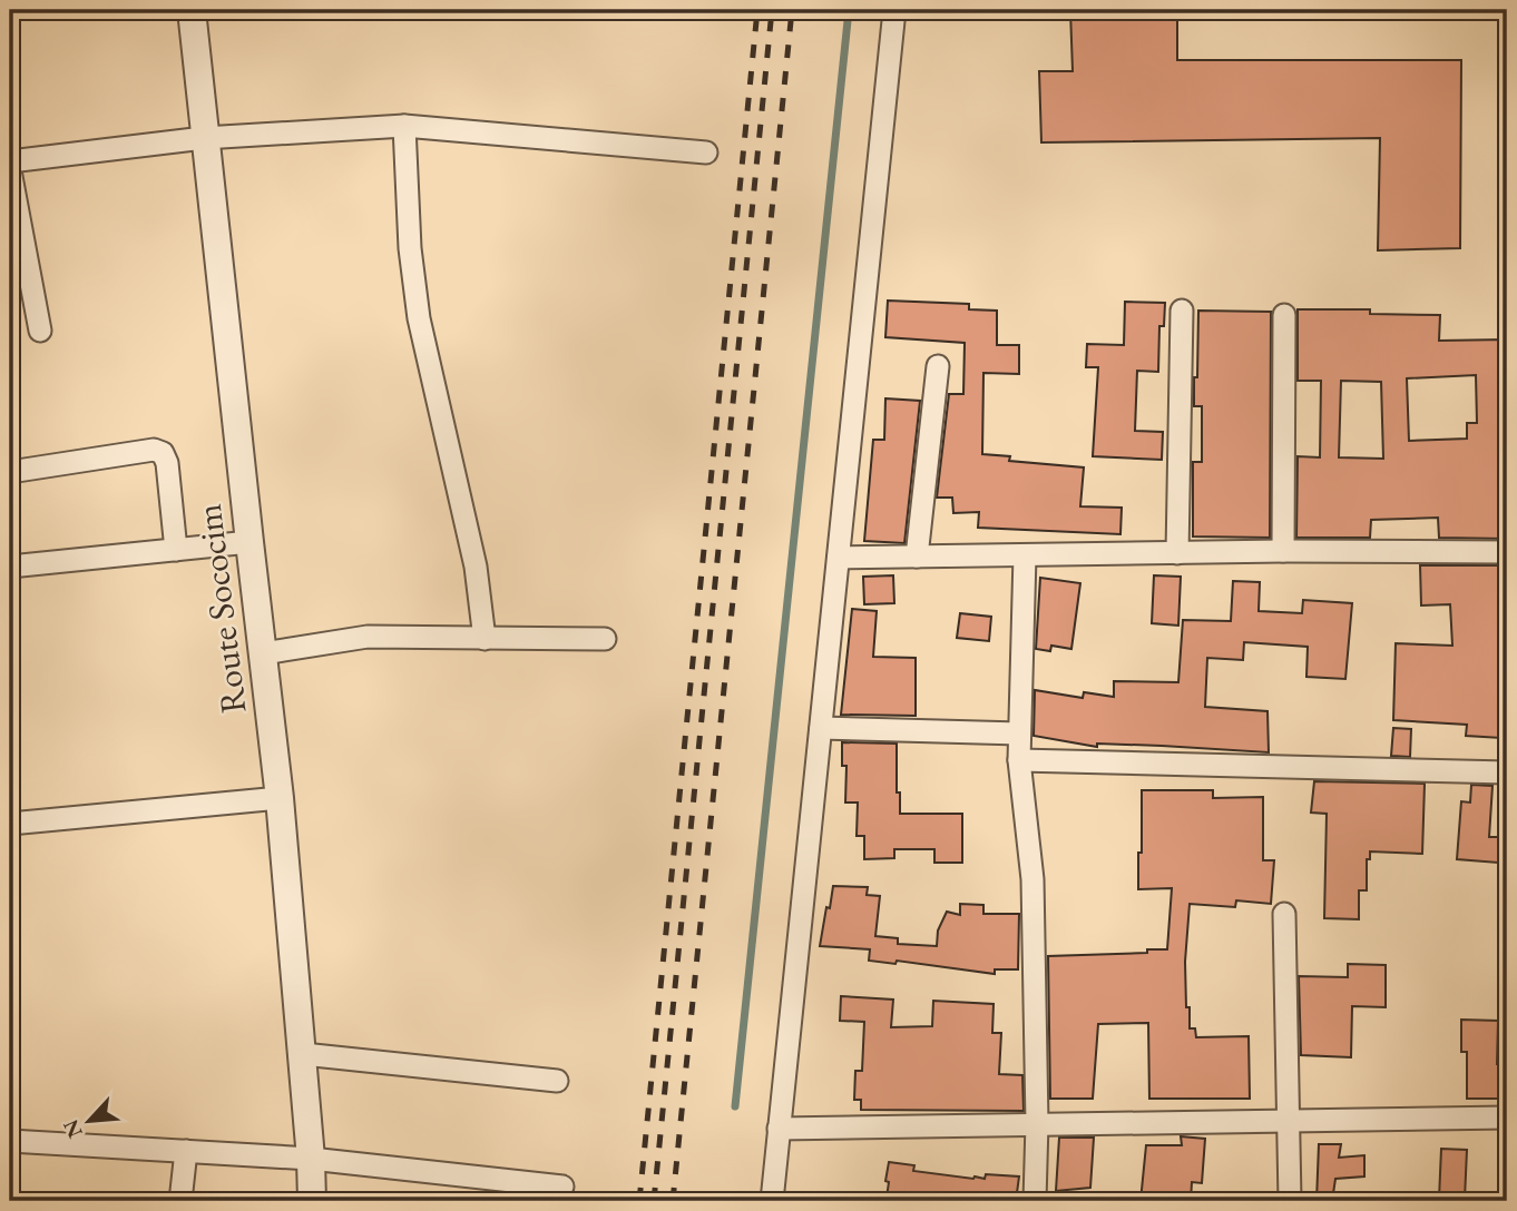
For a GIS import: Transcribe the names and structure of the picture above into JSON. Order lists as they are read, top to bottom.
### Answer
{
  "streets": {
    "street": ["Route Sococim"]
  },
  "north": "bottom left"
}
